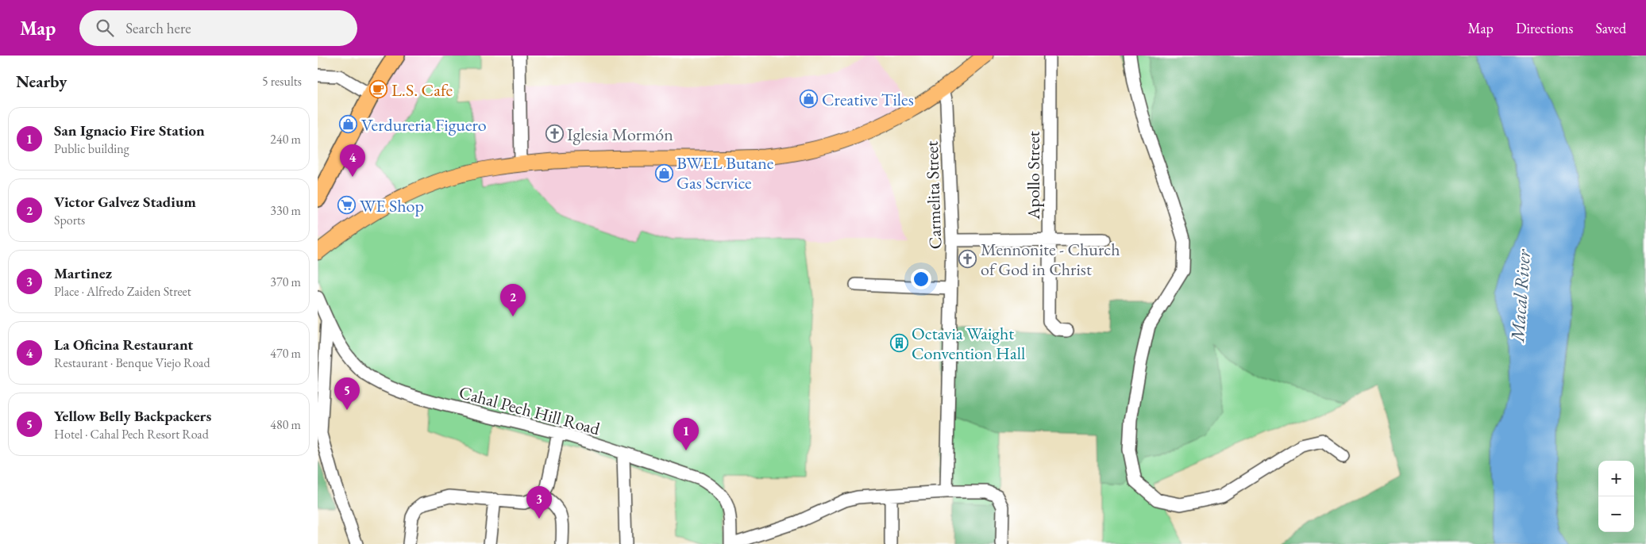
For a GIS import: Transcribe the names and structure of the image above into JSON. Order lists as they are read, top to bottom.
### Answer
{
  "streets": {
    "street": ["Apollo Street", "Carmelita Street", "Cahal Pech Hill Road"]
  },
  "water": ["Macal River"],
  "places": {
    "cafe": ["L.S. Cafe"],
    "shop": ["Creative Tiles", "Verdureria Figuero", "BWEL Butane Gas Service"],
    "church": ["Iglesia Mormón", "Mennonite - Church of God in Christ"],
    "supermarket": ["WE Shop"],
    "building": ["Octavia Waight Convention Hall"]
  },
  "page": {
    "header": "Map",
    "search": "Search here",
    "nav": ["Map", "Directions", "Saved"],
    "heading": ["Nearby", "5 results"],
    "list": [
      {
        "mark": "1",
        "name": "San Ignacio Fire Station",
        "note": "Public building",
        "value": "240 m"
      },
      {
        "mark": "2",
        "name": "Victor Galvez Stadium",
        "note": "Sports",
        "value": "330 m"
      },
      {
        "mark": "3",
        "name": "Martinez",
        "note": "Place · Alfredo Zaiden Street",
        "value": "370 m"
      },
      {
        "mark": "4",
        "name": "La Oficina Restaurant",
        "note": "Restaurant · Benque Viejo Road",
        "value": "470 m"
      },
      {
        "mark": "5",
        "name": "Yellow Belly Backpackers",
        "note": "Hotel · Cahal Pech Resort Road",
        "value": "480 m"
      }
    ],
    "pins": [
      "4",
      "2",
      "5",
      "1",
      "3"
    ],
    "map_buttons": ["+", "−"]
  }
}
